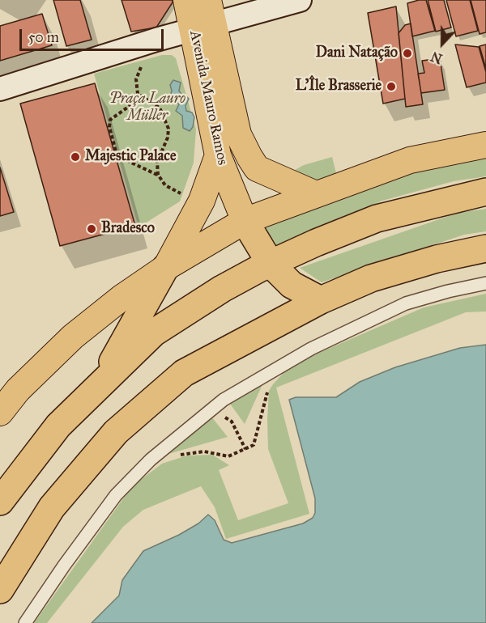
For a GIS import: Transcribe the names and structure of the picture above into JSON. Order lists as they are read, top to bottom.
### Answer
{
  "streets": {
    "main road": ["Avenida Mauro Ramos"]
  },
  "parks": ["Praça Lauro Müller"],
  "places": [
    "Dani Natação",
    "L'Île Brasserie",
    "Majestic Palace",
    "Bradesco"
  ],
  "scale_bar": "50 m",
  "north": "bottom"
}
